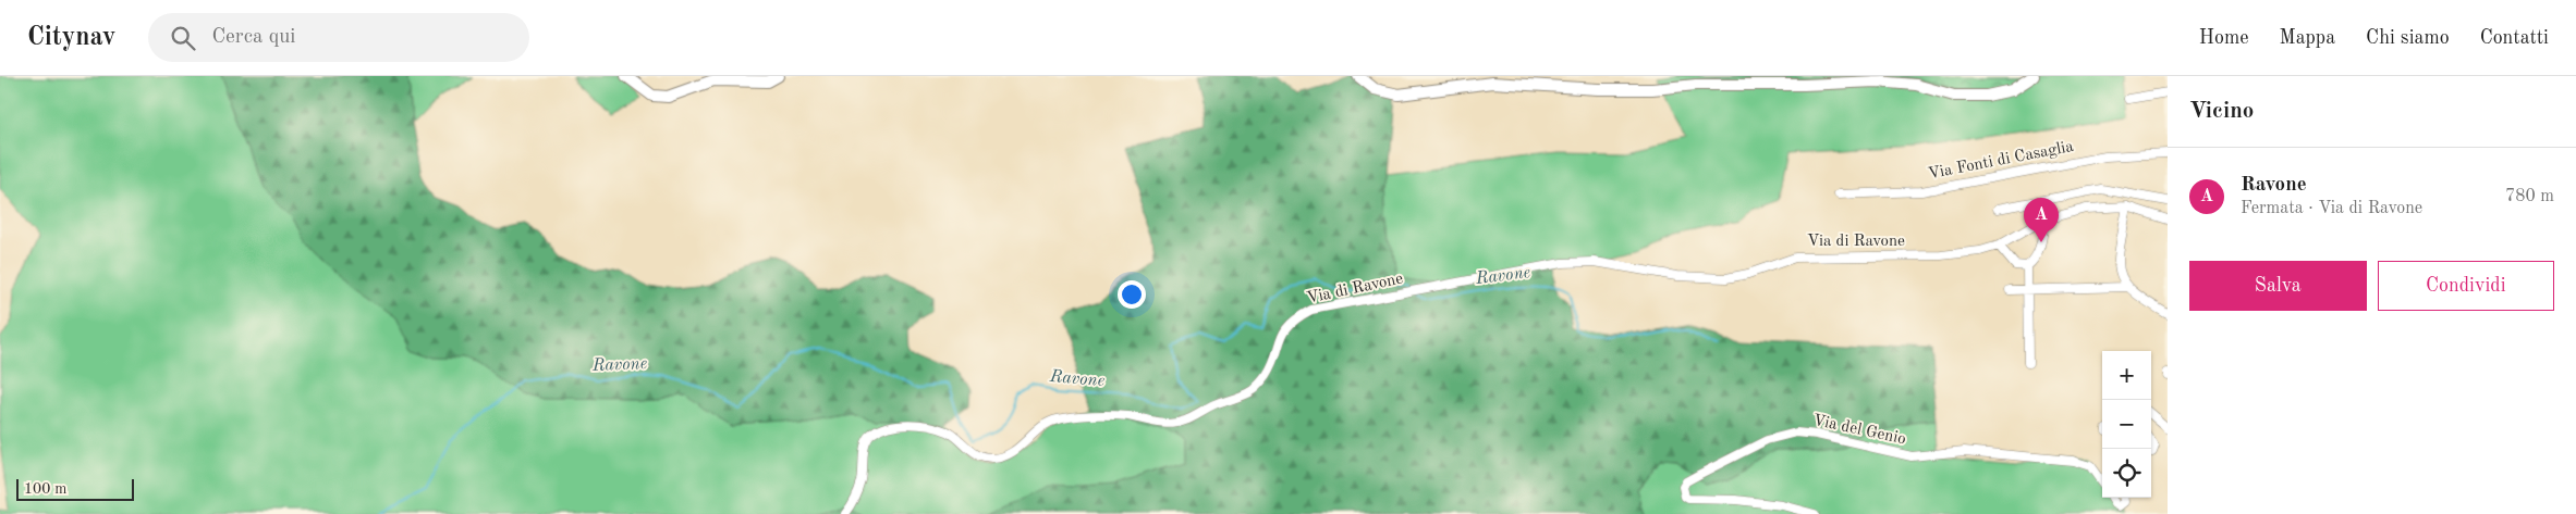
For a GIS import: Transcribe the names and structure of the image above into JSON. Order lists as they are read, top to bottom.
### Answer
{
  "streets": {
    "street": ["Via Fonti di Casaglia", "Via di Ravone", "Via del Genio"]
  },
  "water": ["Ravone"],
  "scale_bar": "100 m",
  "page": {
    "header": "Citynav",
    "search": "Cerca qui",
    "nav": [
      "Home",
      "Mappa",
      "Chi siamo",
      "Contatti"
    ],
    "heading": "Vicino",
    "list": [
      {
        "mark": "A",
        "name": "Ravone",
        "note": "Fermata · Via di Ravone",
        "value": "780 m"
      }
    ],
    "pins": "A",
    "buttons": ["Salva", "Condividi"],
    "map_buttons": ["+", "−"],
    "scale": "100 m"
  }
}
